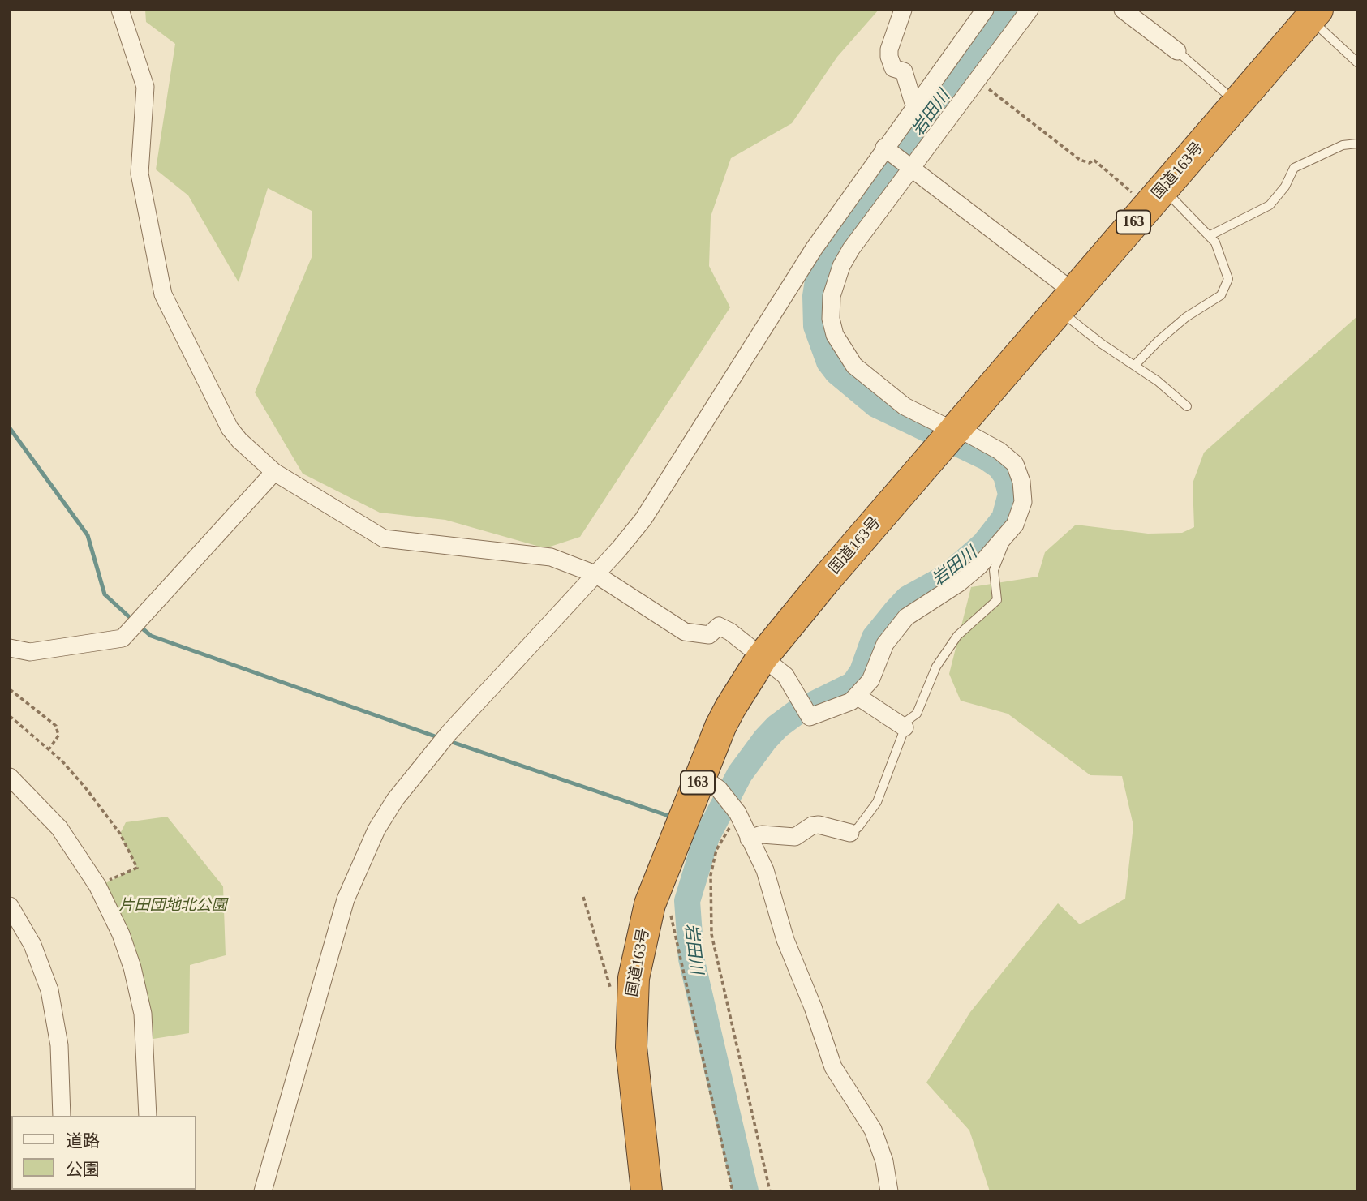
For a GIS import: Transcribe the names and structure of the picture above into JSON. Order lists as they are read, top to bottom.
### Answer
{
  "streets": {
    "highway": ["国道163号", "163"]
  },
  "water": ["岩田川"],
  "parks": ["片田団地北公園"],
  "legend": ["道路", "公園"]
}
